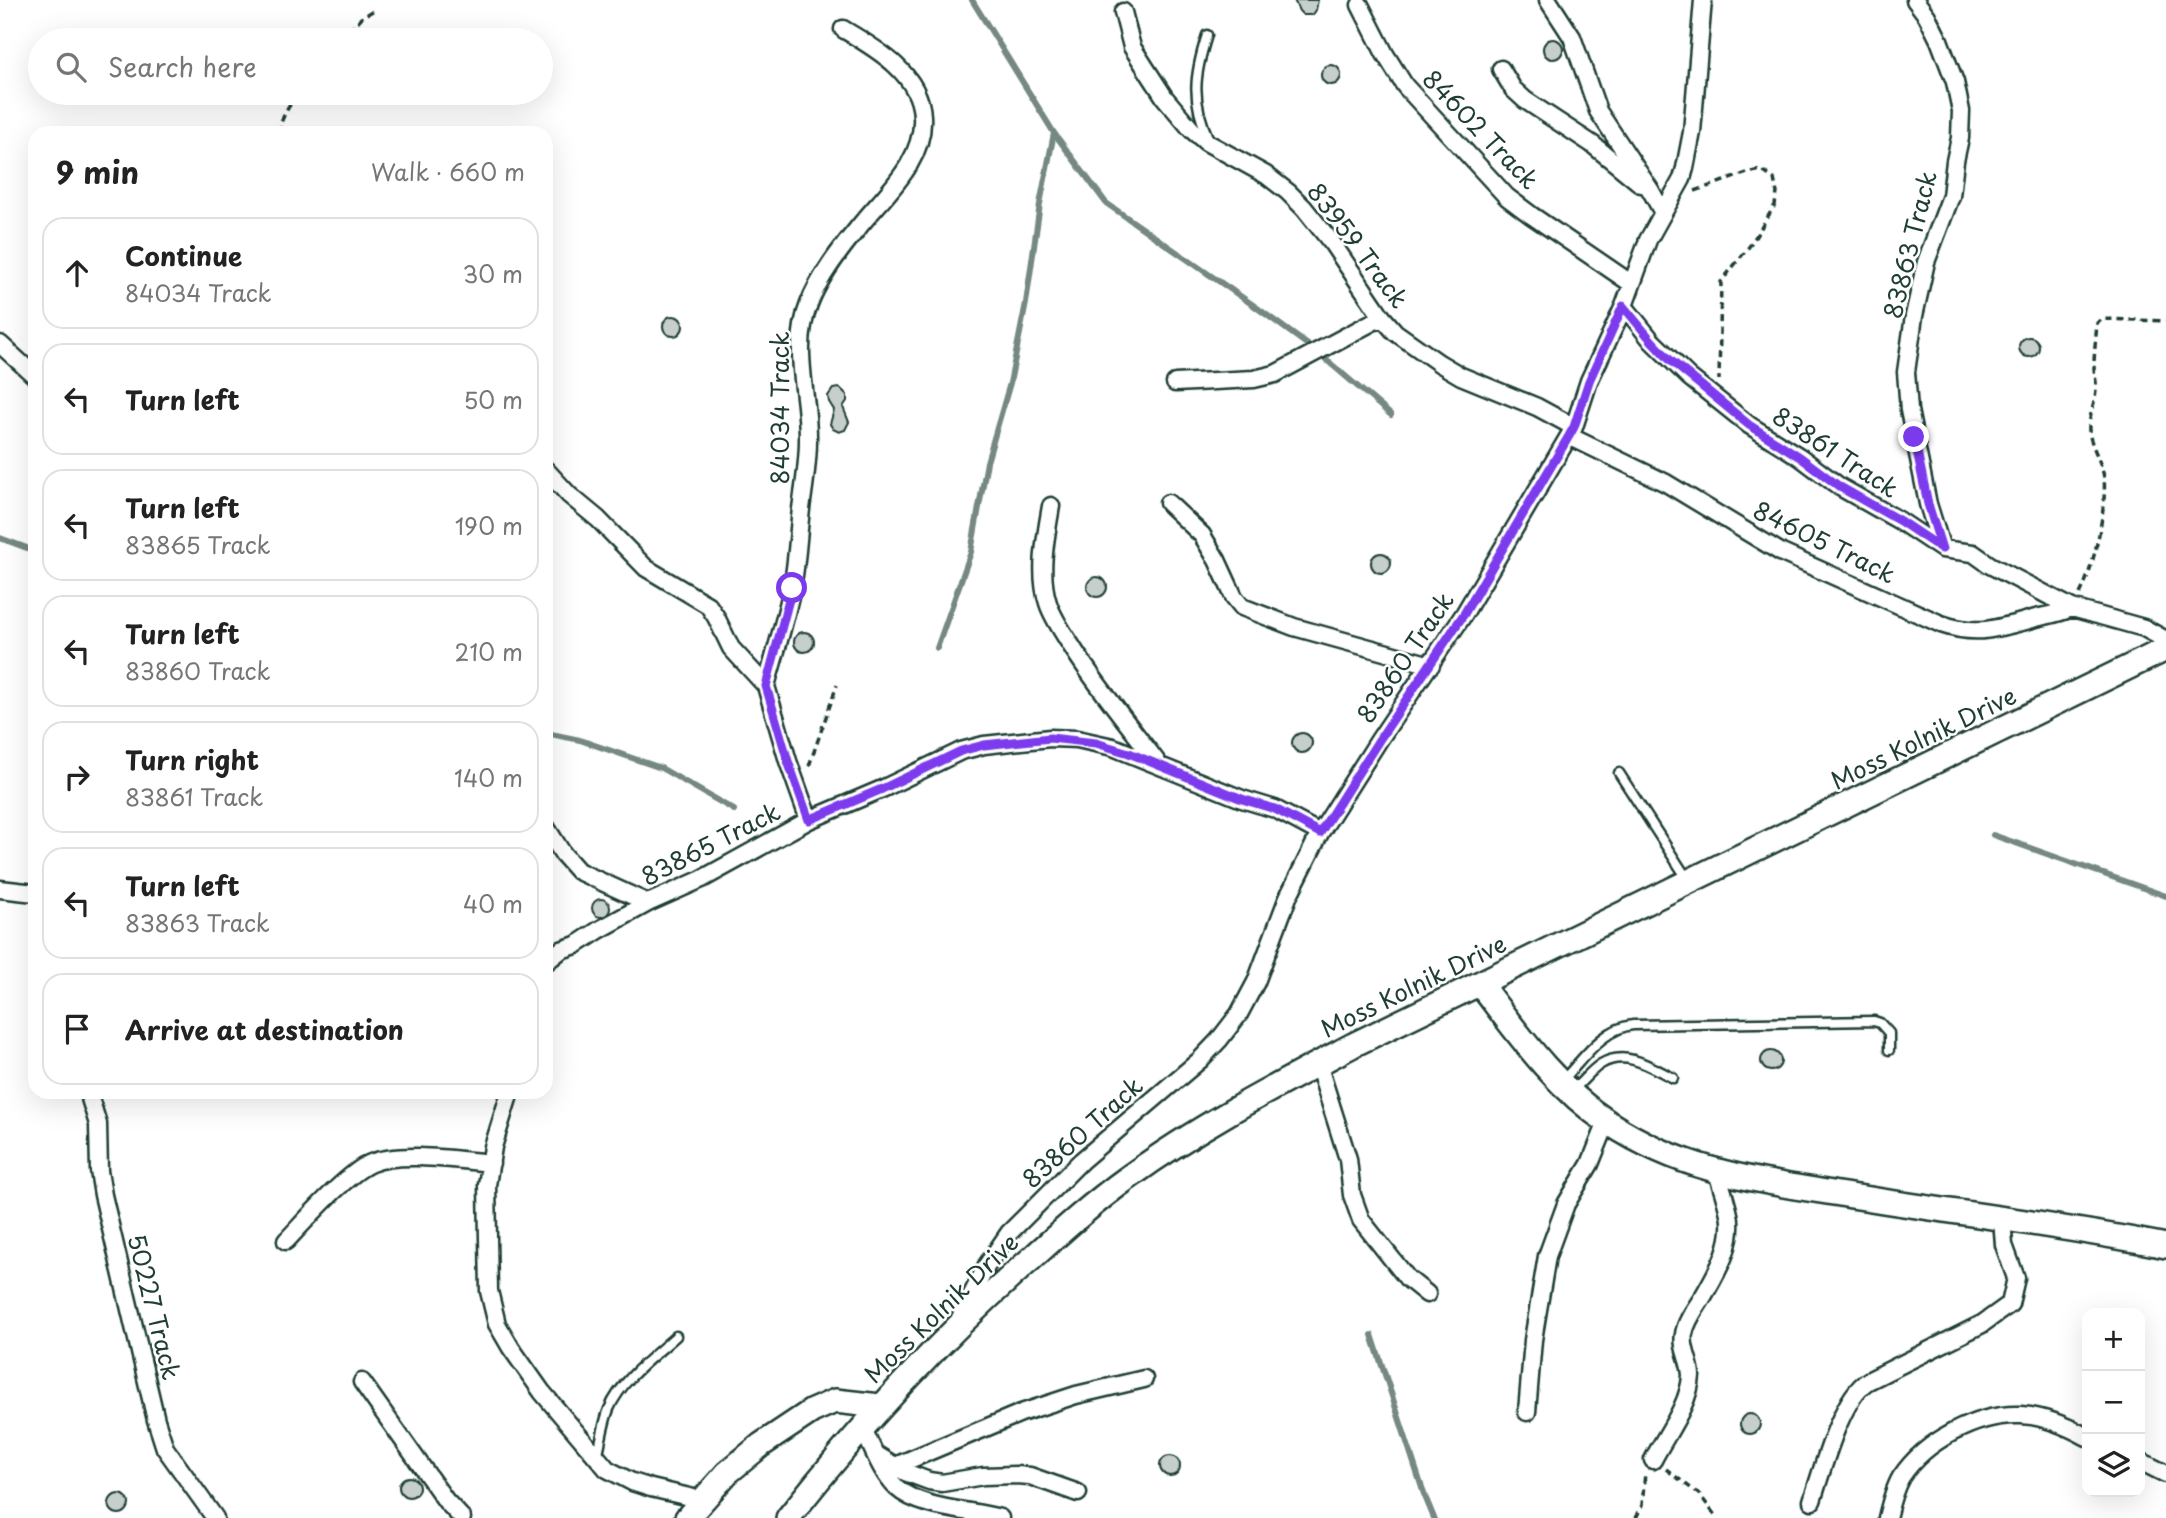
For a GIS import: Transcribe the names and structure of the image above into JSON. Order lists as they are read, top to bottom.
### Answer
{
  "streets": {
    "main road": ["Moss Kolnik Drive"],
    "street": [
      "84602 Track",
      "83863 Track",
      "83959 Track",
      "84034 Track",
      "83861 Track",
      "84605 Track",
      "83860 Track",
      "83865 Track",
      "50227 Track"
    ]
  },
  "crossings": [
    ["84602 Track", "83860 Track"],
    ["83863 Track", "83861 Track"],
    ["83959 Track", "84605 Track"],
    ["83959 Track", "83860 Track"],
    ["83861 Track", "84605 Track"],
    ["83861 Track", "83860 Track"],
    ["84605 Track", "83860 Track"],
    ["83860 Track", "Moss Kolnik Drive"],
    ["83860 Track", "83865 Track"]
  ],
  "page": {
    "search": "Search here",
    "heading": ["9 min", "Walk · 660 m"],
    "list": [
      ["Continue", "84034 Track", "30 m"],
      ["Turn left", "50 m"],
      ["Turn left", "83865 Track", "190 m"],
      ["Turn left", "83860 Track", "210 m"],
      ["Turn right", "83861 Track", "140 m"],
      ["Turn left", "83863 Track", "40 m"],
      "Arrive at destination"
    ],
    "map_buttons": ["+", "−"]
  }
}
